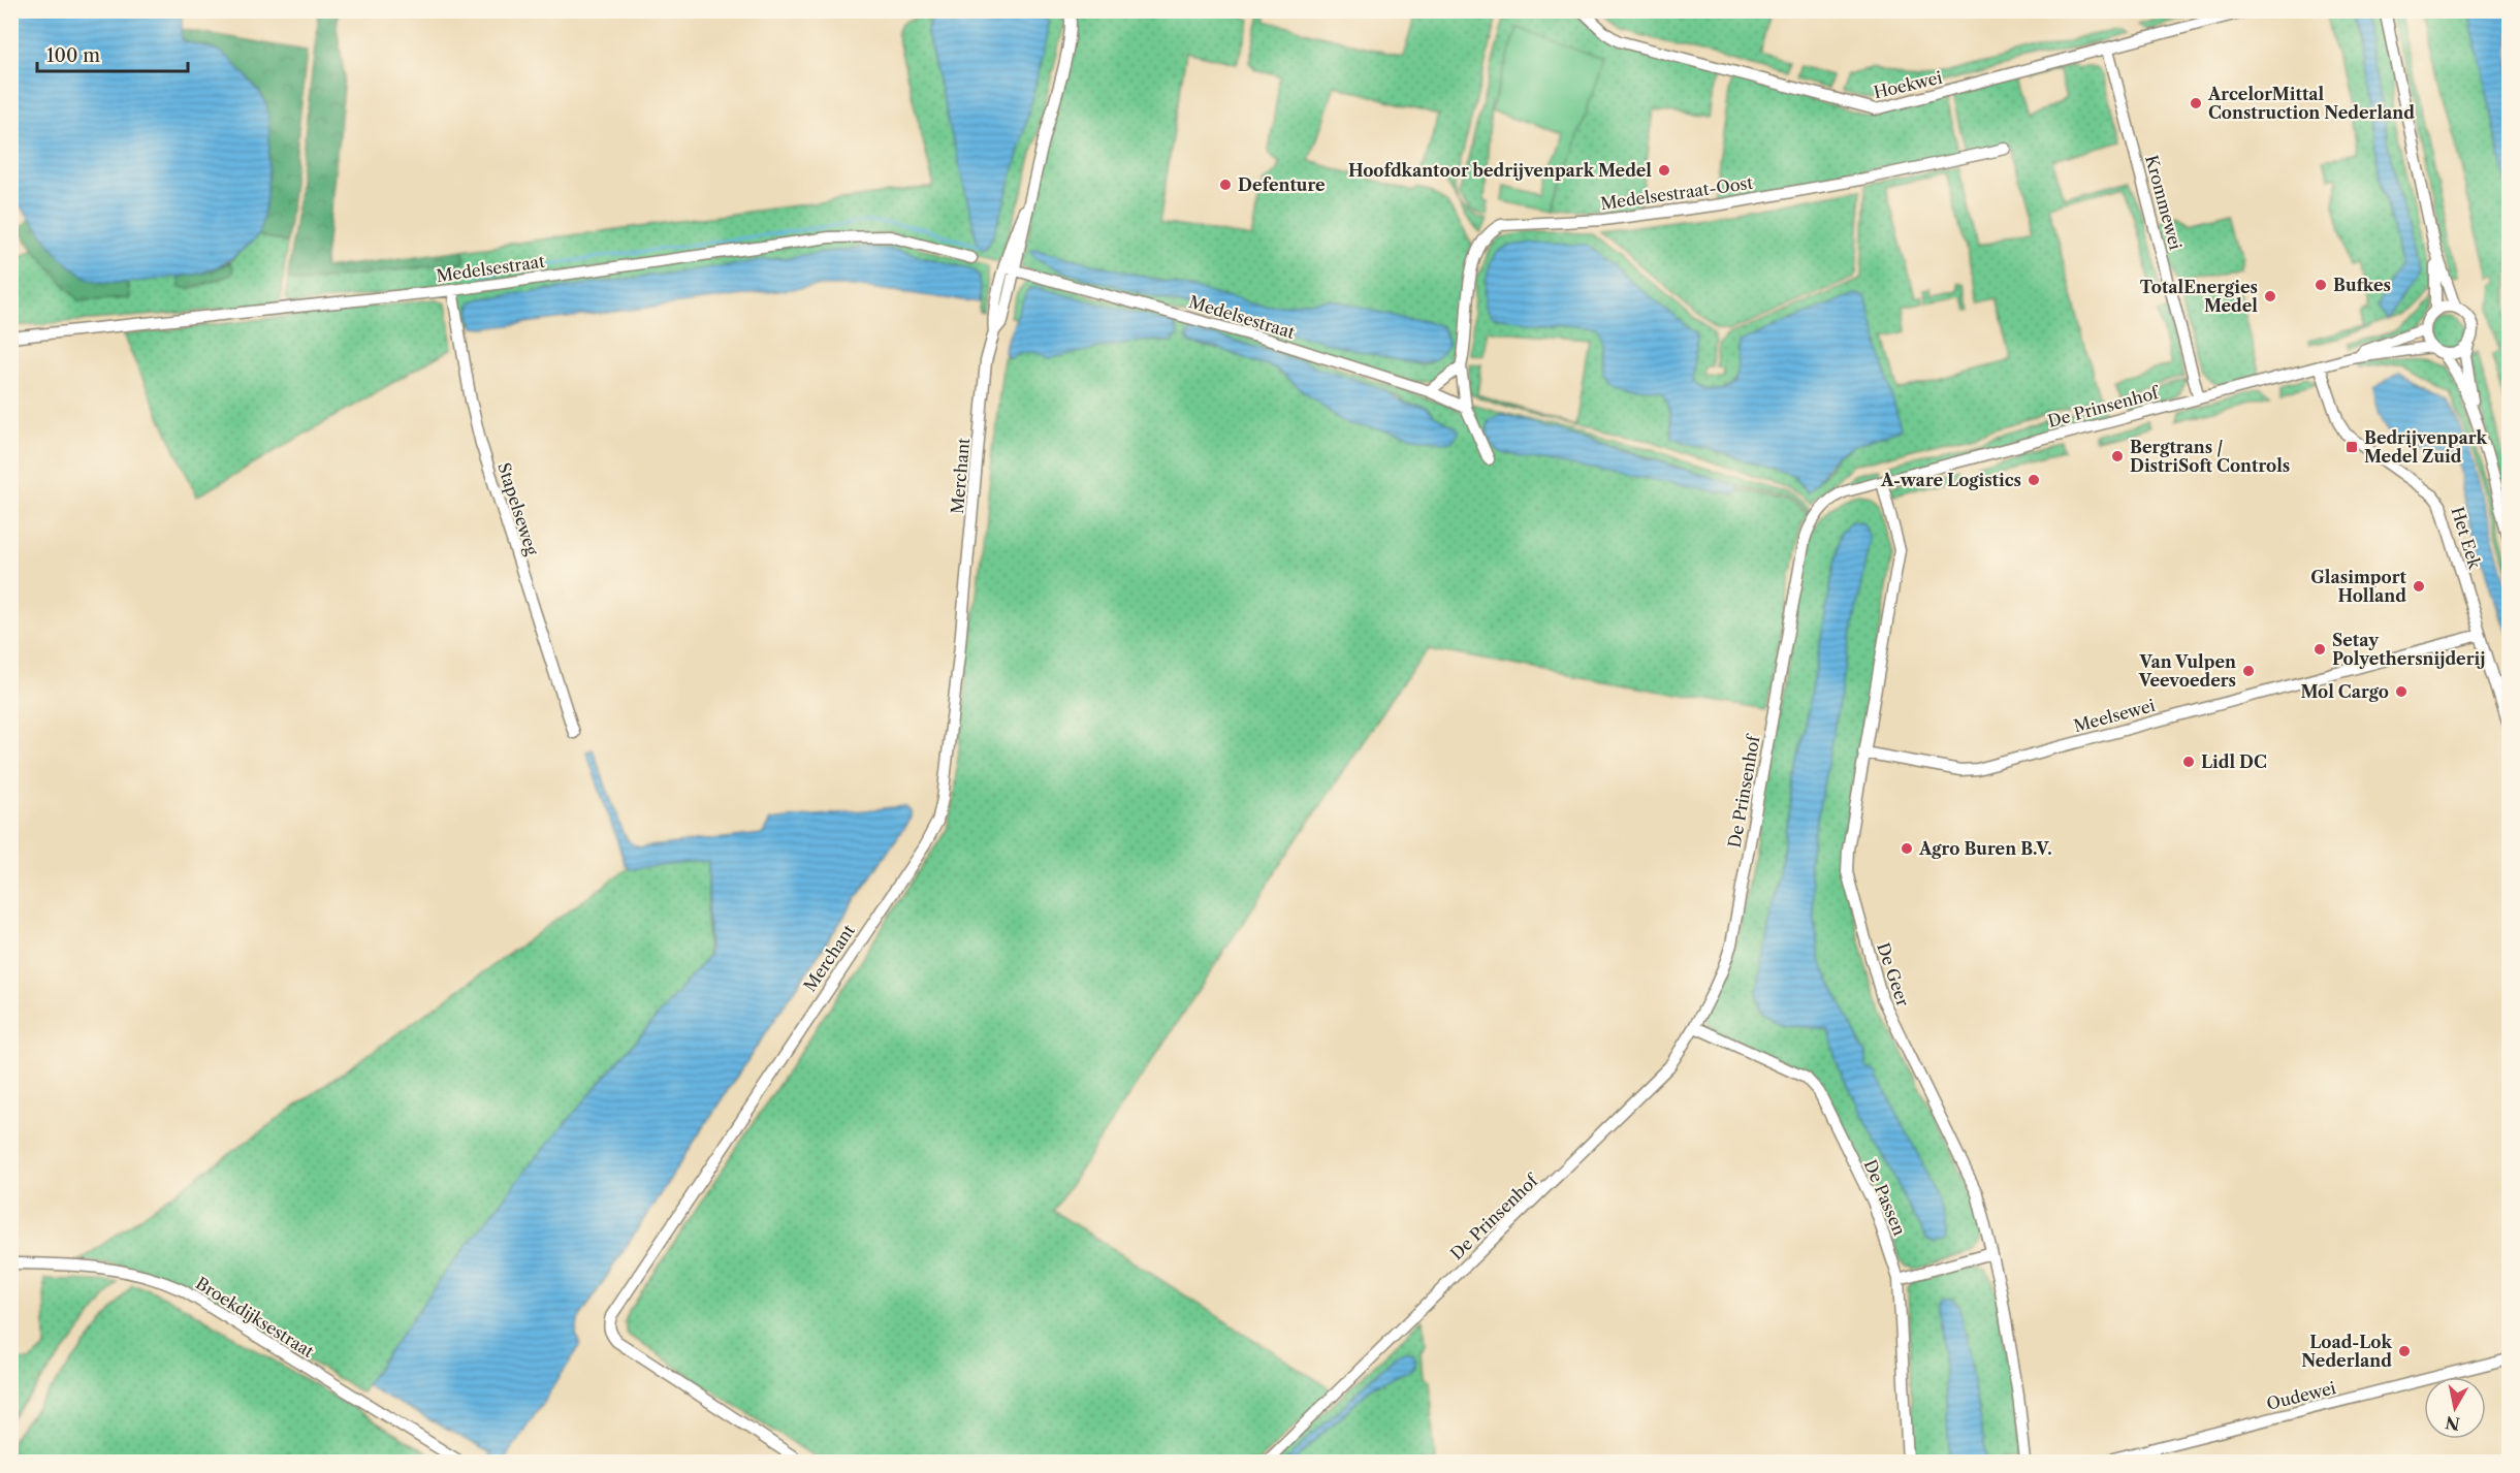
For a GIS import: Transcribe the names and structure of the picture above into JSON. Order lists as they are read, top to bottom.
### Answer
{
  "streets": {
    "street": [
      "Hoekwei",
      "Medelsestraat-Oost",
      "Krommewei",
      "Medelsestraat",
      "De Prinsenhof",
      "Merchant",
      "Stapelseweg",
      "Het Eek",
      "Meelsewei",
      "De Geer",
      "De Passen",
      "Broekdijksestraat",
      "Oudewei"
    ]
  },
  "crossings": [
    ["Hoekwei", "Krommewei"],
    ["Medelsestraat-Oost", "Medelsestraat"],
    ["Krommewei", "De Prinsenhof"],
    ["Medelsestraat", "Merchant"],
    ["Medelsestraat", "Stapelseweg"],
    ["De Prinsenhof", "Het Eek"],
    ["De Prinsenhof", "De Geer"],
    ["De Prinsenhof", "De Passen"],
    ["Het Eek", "Meelsewei"],
    ["Meelsewei", "De Geer"]
  ],
  "places": {
    "other": [
      "ArcelorMittal Construction Nederland",
      "Hoofdkantoor bedrijvenpark Medel",
      "Defenture",
      "Bufkes",
      "TotalEnergies Medel",
      "Bergtrans / DistriSoft Controls",
      "A-ware Logistics",
      "Glasimport Holland",
      "Setay Polyethersnijderij",
      "Van Vulpen Veevoeders",
      "Mol Cargo",
      "Lidl DC",
      "Agro Buren B.V.",
      "Load-Lok Nederland"
    ],
    "transit": ["Bedrijvenpark Medel Zuid"]
  },
  "scale_bar": "100 m",
  "north": "bottom"
}
